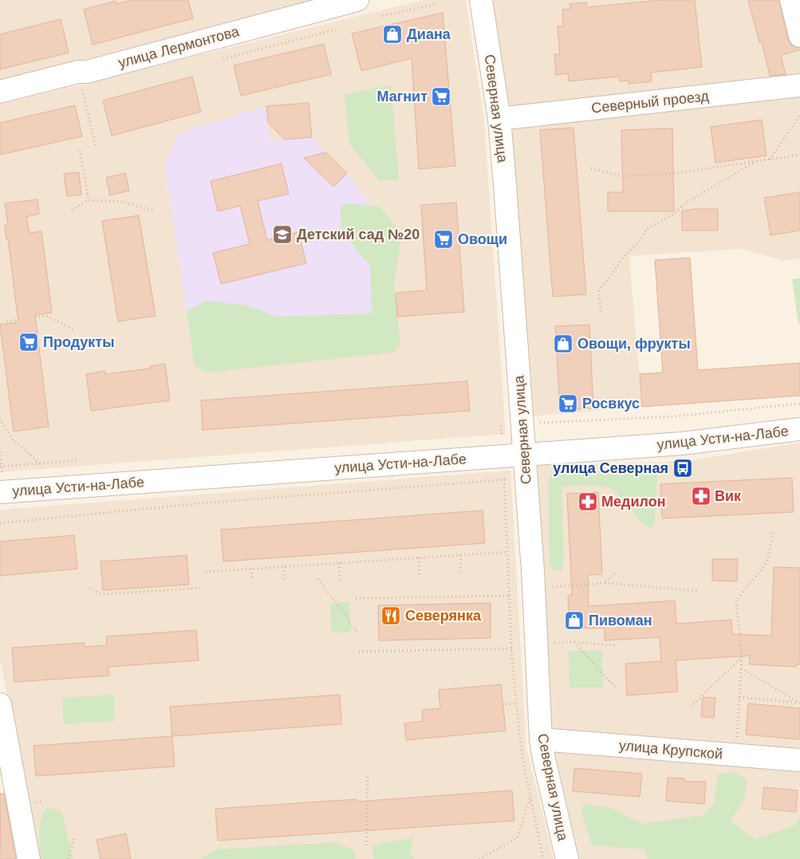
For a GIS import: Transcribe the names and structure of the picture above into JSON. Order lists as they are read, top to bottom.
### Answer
{
  "streets": {
    "street": [
      "улица Лермонтова",
      "Северный проезд",
      "Северная улица",
      "улица Усти-на-Лабе",
      "улица Крупской"
    ]
  },
  "crossings": [
    ["Северный проезд", "Северная улица"],
    ["Северная улица", "улица Усти-на-Лабе"],
    ["Северная улица", "улица Крупской"]
  ],
  "places": {
    "shop": ["Диана", "Овощи, фрукты", "Пивоман"],
    "supermarket": [
      "Магнит",
      "Овощи",
      "Продукты",
      "Росвкус"
    ],
    "school or university": ["Детский сад №20"],
    "bus stop": ["улица Северная"],
    "pharmacy": ["Вик", "Медилон"],
    "restaurant": ["Северянка"]
  }
}
